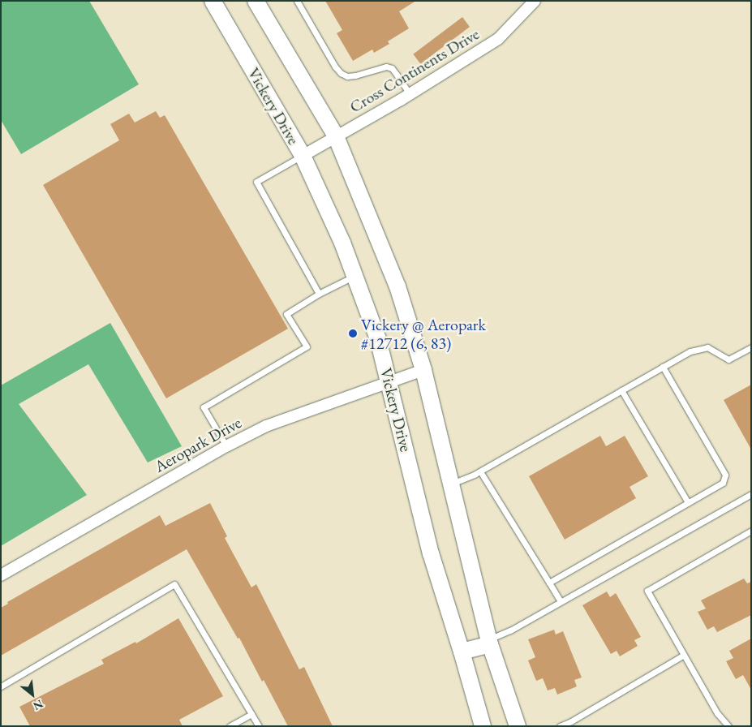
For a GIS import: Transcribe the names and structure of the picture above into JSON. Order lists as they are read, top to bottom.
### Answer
{
  "streets": {
    "main road": ["Vickery Drive"],
    "street": ["Cross Continents Drive", "Aeropark Drive"]
  },
  "crossings": [
    ["Cross Continents Drive", "Vickery Drive"],
    ["Vickery Drive", "Aeropark Drive"]
  ],
  "places": ["Vickery @ Aeropark #12712 (6, 83)"],
  "north": "bottom right"
}
